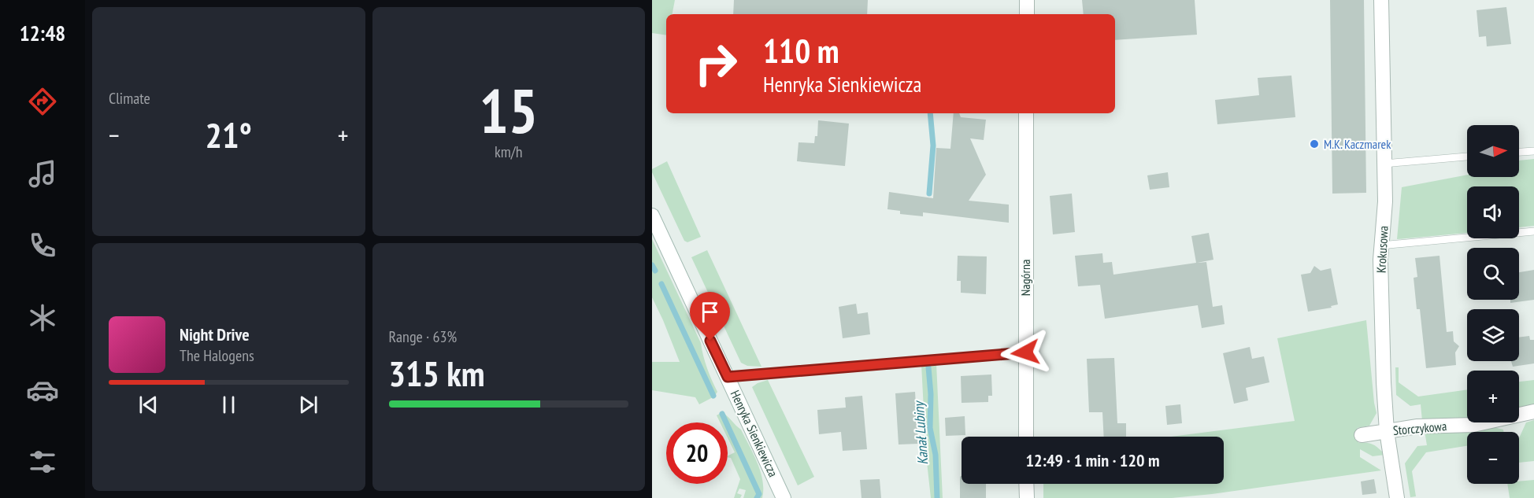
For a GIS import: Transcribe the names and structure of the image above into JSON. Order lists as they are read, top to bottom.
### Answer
{
  "streets": {
    "street": [
      "Krokusowa",
      "Nagórna",
      "Storczykowa",
      "Henryka Sienkiewicza"
    ]
  },
  "crossings": [
    ["Krokusowa", "Storczykowa"]
  ],
  "water": ["Kanał Lubiny"],
  "places": ["M.K. Kaczmarek"],
  "north": "right",
  "page": {
    "tabs": "12:48",
    "tile": [
      "Climate",
      ["15", "km/h"],
      ["Range · 63%", "315 km"]
    ],
    "turn": ["110 m", "Henryka Sienkiewicza"],
    "heat": ["−", "21°", "+"],
    "map_buttons": ["+", "−"],
    "song": ["Night Drive", "The Halogens"],
    "limit": "20",
    "trip": "12:49 · 1 min · 120 m"
  }
}
